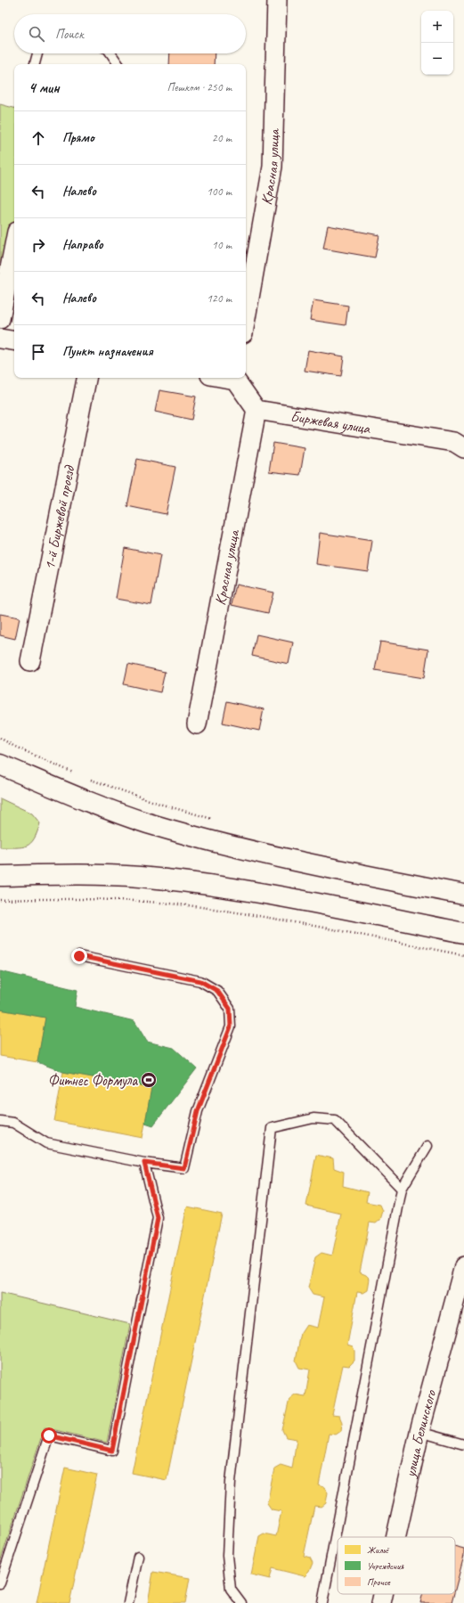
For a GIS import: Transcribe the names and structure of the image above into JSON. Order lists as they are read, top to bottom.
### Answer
{
  "streets": {
    "street": [
      "Красная улица",
      "Биржевая улица",
      "1-й Биржевой проезд",
      "улица Белинского"
    ]
  },
  "crossings": [
    ["Красная улица", "Биржевая улица"]
  ],
  "places": {
    "sports": ["Фитнес Формула"]
  },
  "legend": ["Жильё", "Учреждения", "Прочее"],
  "page": {
    "map_buttons": ["+", "−"],
    "search": "Поиск",
    "heading": ["4 мин", "Пешком · 250 m"],
    "list": [
      ["Прямо", "20 m"],
      ["Налево", "100 m"],
      ["Направо", "10 m"],
      ["Налево", "120 m"],
      "Пункт назначения"
    ]
  }
}
